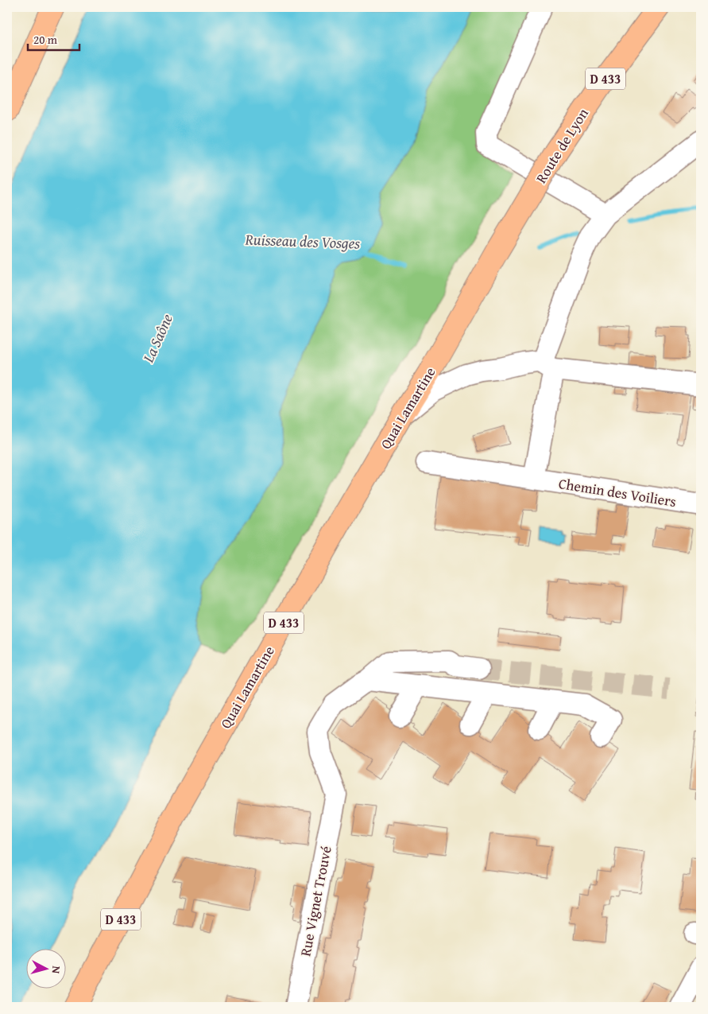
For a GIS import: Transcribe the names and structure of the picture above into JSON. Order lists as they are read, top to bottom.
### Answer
{
  "streets": {
    "main road": ["D 433", "Route de Lyon", "Quai Lamartine"],
    "street": ["Chemin des Voiliers", "Rue Vignet Trouvé"]
  },
  "crossings": [
    ["Route de Lyon", "Quai Lamartine"]
  ],
  "water": ["Ruisseau des Vosges", "La Saône"],
  "scale_bar": "20 m",
  "north": "right"
}
